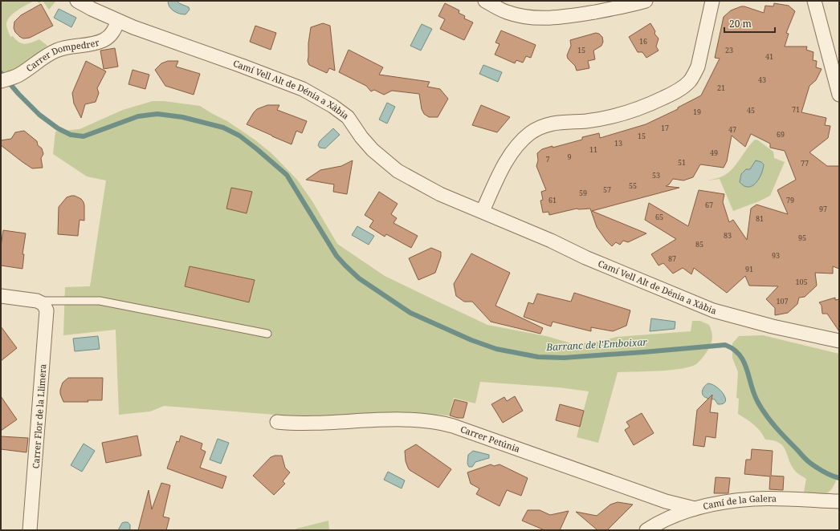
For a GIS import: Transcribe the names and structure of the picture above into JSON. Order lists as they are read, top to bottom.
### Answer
{
  "streets": {
    "street": [
      "Carrer Dompedrer",
      "Camí Vell Alt de Dénia a Xàbia",
      "Carrer Flor de la Llimera",
      "Carrer Petúnia",
      "Camí de la Galera"
    ]
  },
  "crossings": [
    ["Carrer Dompedrer", "Camí Vell Alt de Dénia a Xàbia"],
    ["Carrer Petúnia", "Camí de la Galera"]
  ],
  "water": ["Barranc de l'Emboixar"],
  "house_numbers": [
    "16",
    "15",
    "23",
    "41",
    "43",
    "21",
    "71",
    "45",
    "19",
    "17",
    "47",
    "69",
    "15",
    "13",
    "11",
    "49",
    "9",
    "7",
    "51",
    "77",
    "53",
    "55",
    "57",
    "59",
    "61",
    "79",
    "67",
    "97",
    "65",
    "81",
    "83",
    "95",
    "85",
    "93",
    "87",
    "91",
    "105",
    "107"
  ],
  "scale_bar": "20 m"
}
